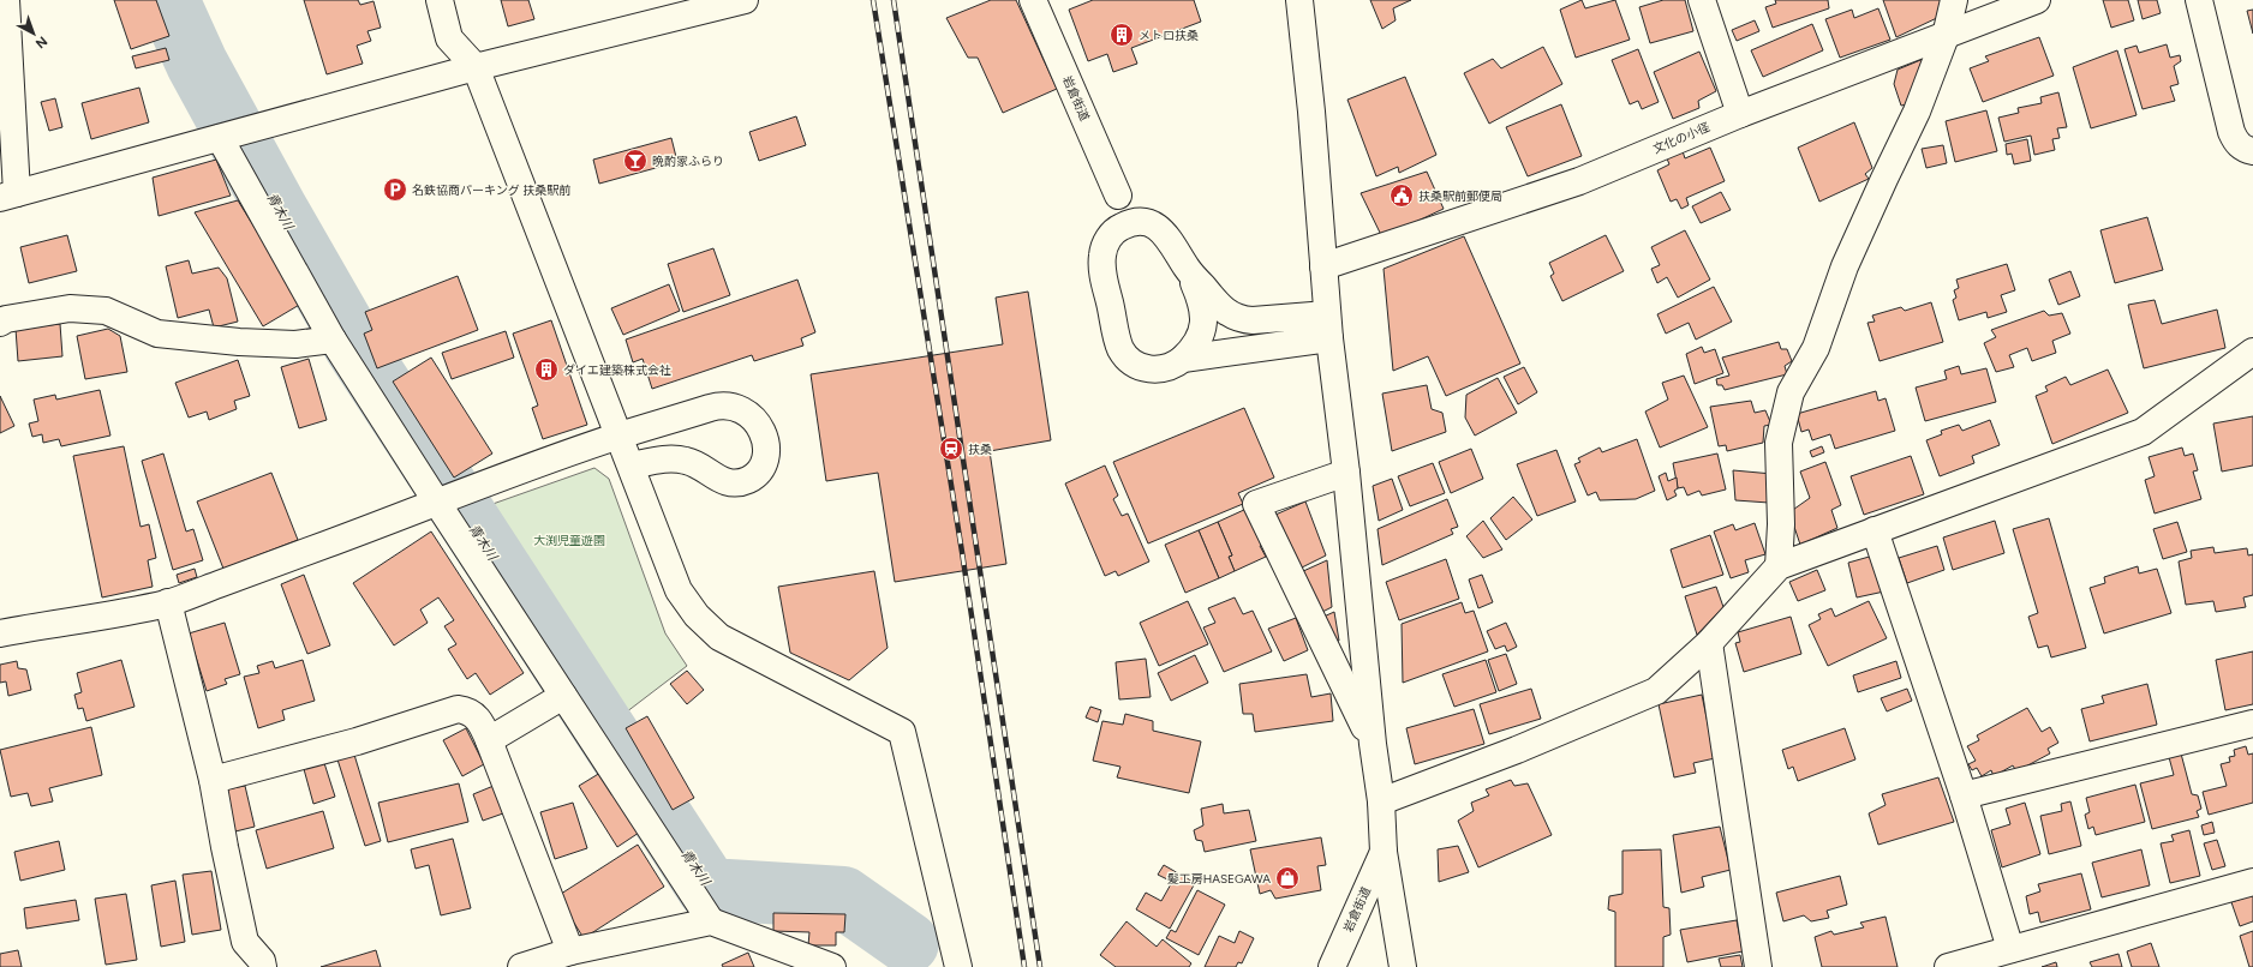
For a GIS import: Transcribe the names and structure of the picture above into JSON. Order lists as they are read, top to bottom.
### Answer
{
  "streets": {
    "street": ["岩倉街道", "文化の小径"]
  },
  "water": ["青木川"],
  "parks": ["大渕児童遊園"],
  "places": {
    "building": ["メトロ扶桑", "ダイエ建築株式会社"],
    "bar": ["晩酌家ふらり"],
    "parking": ["名鉄協商パーキング 扶桑駅前"],
    "public building": ["扶桑駅前郵便局"],
    "station": ["扶桑"],
    "shop": ["髪工房HASEGAWA"]
  },
  "north": "bottom right"
}
